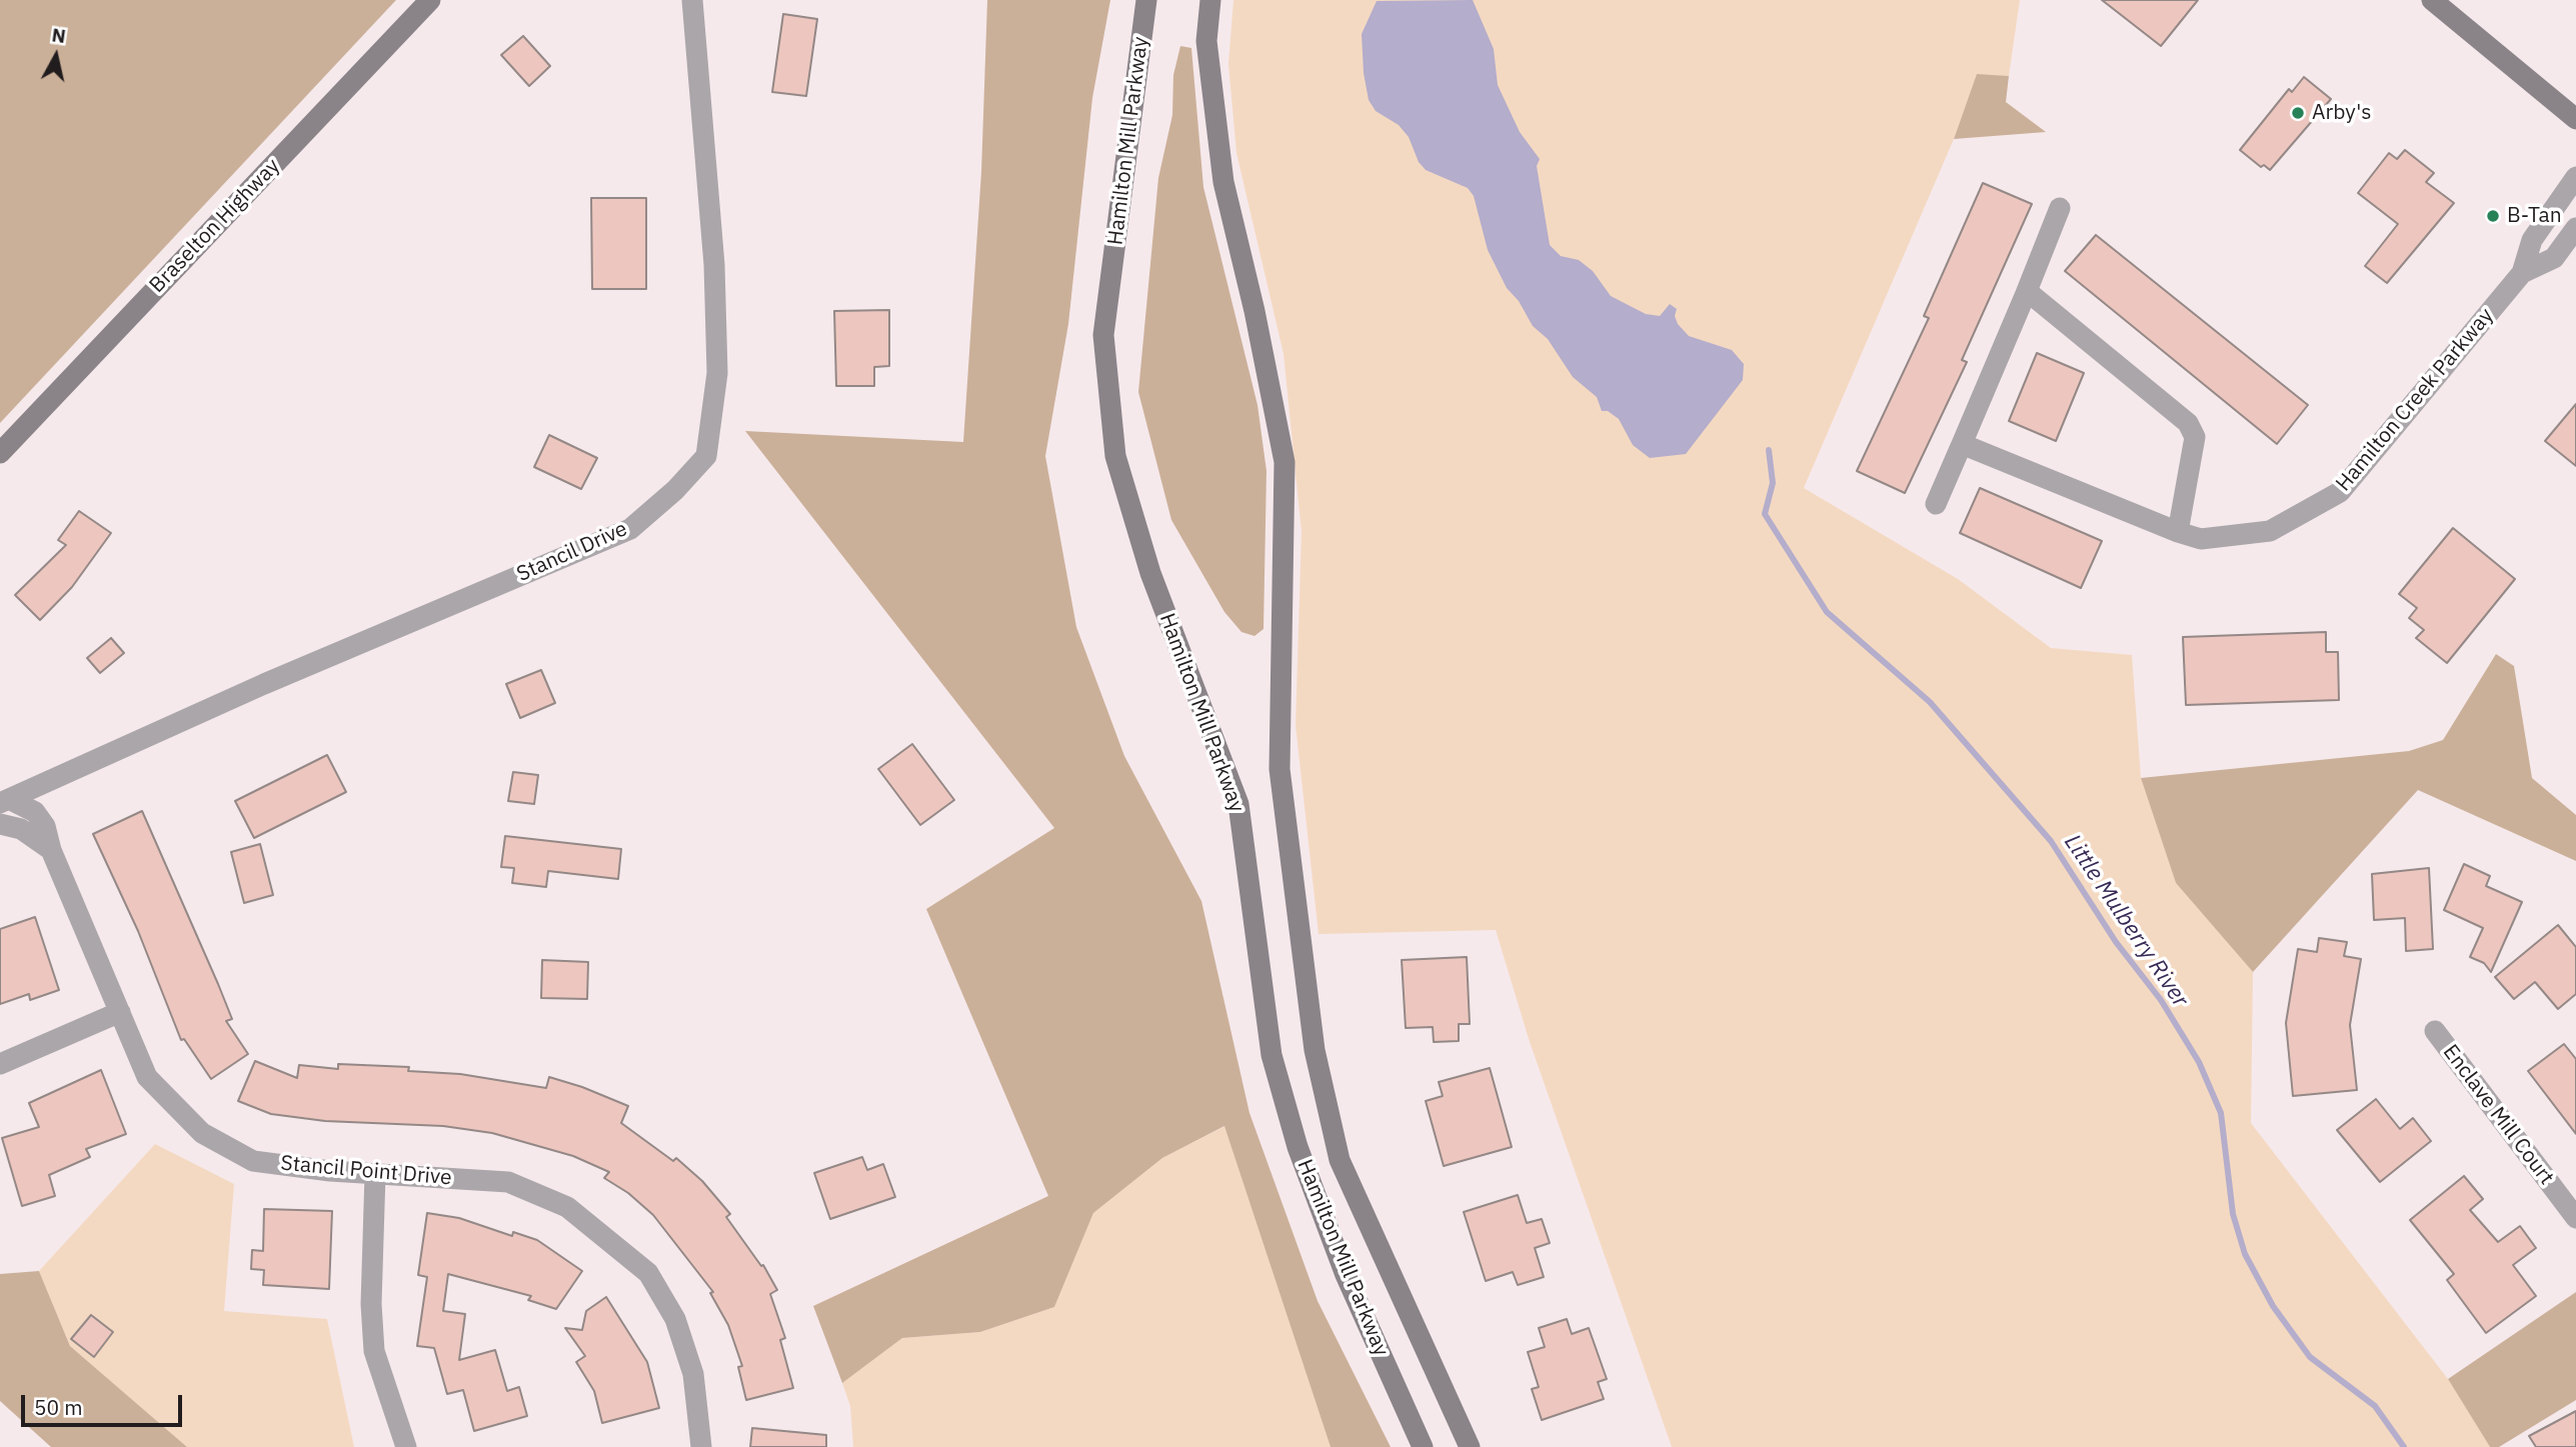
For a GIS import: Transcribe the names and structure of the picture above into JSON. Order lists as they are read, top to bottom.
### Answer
{
  "streets": {
    "street": [
      "Hamilton Mill Parkway",
      "Braselton Highway",
      "Hamilton Creek Parkway",
      "Stancil Drive",
      "Enclave Mill Court",
      "Stancil Point Drive"
    ]
  },
  "crossings": [
    ["Stancil Drive", "Stancil Point Drive"]
  ],
  "water": ["Little Mulberry River"],
  "places": ["Arby's", "B-Tan"],
  "scale_bar": "50 m",
  "north": "top"
}
